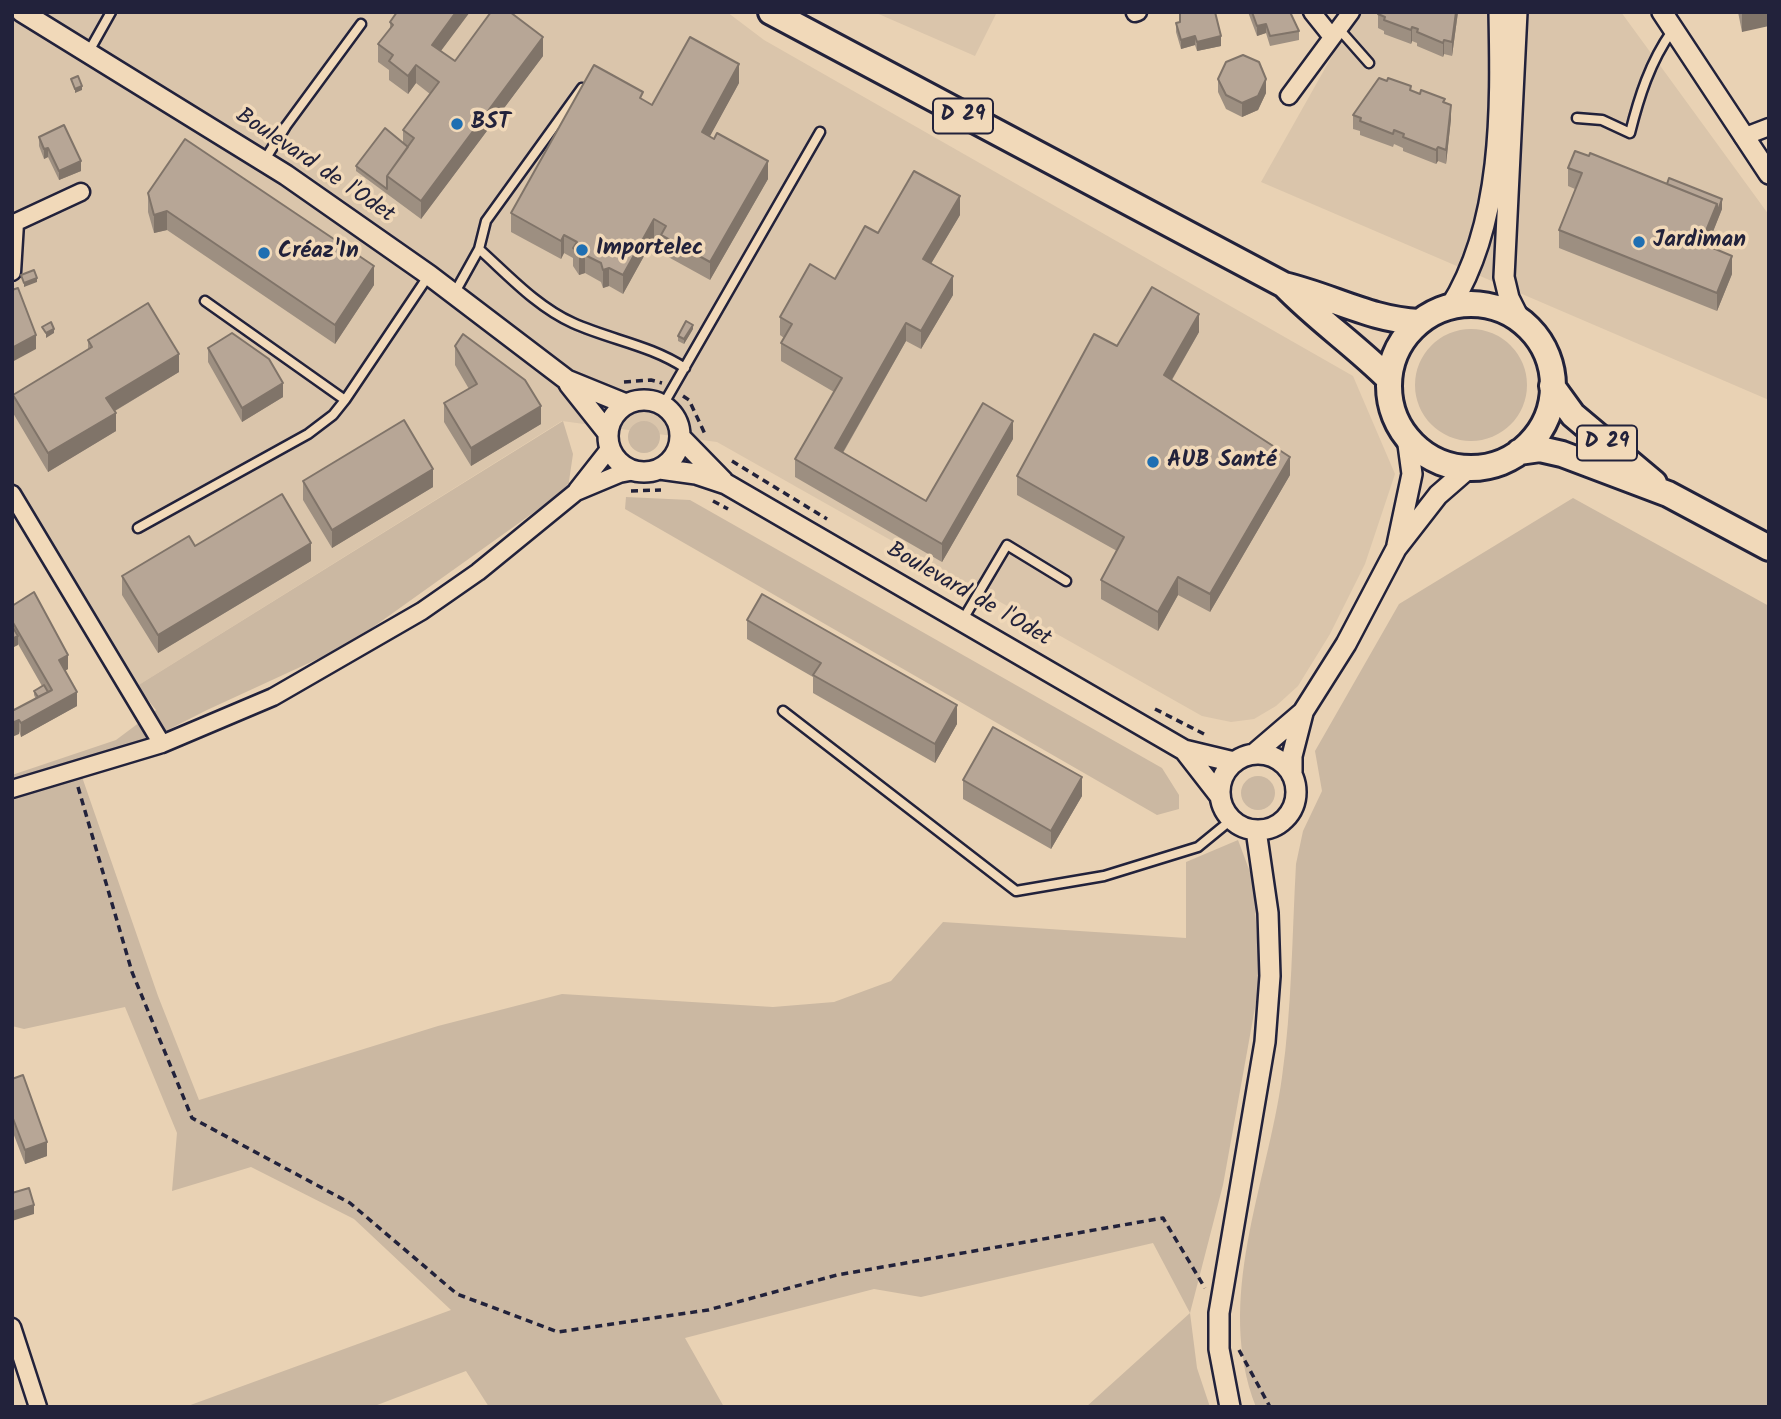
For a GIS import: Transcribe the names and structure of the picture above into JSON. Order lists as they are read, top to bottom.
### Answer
{
  "streets": {
    "main road": ["D 29"],
    "street": ["Boulevard de l'Odet"]
  },
  "places": [
    "BST",
    "Jardiman",
    "Importelec",
    "Créaz'In",
    "AUB Santé"
  ]
}
